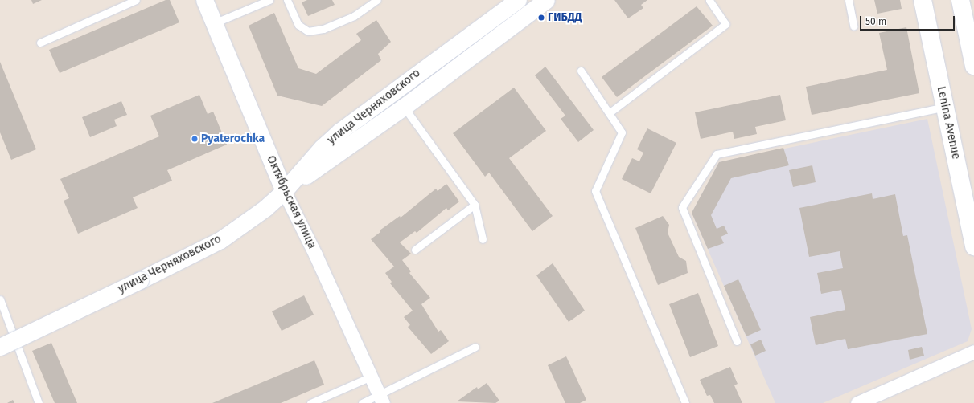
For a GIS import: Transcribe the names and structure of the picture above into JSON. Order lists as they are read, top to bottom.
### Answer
{
  "streets": {
    "main road": ["Lenina Avenue"],
    "street": ["улица Черняховского", "Октябрьская улица"]
  },
  "crossings": [
    ["улица Черняховского", "Октябрьская улица"]
  ],
  "places": ["ГИБДД", "Pyaterochka"],
  "scale_bar": "50 m"
}
